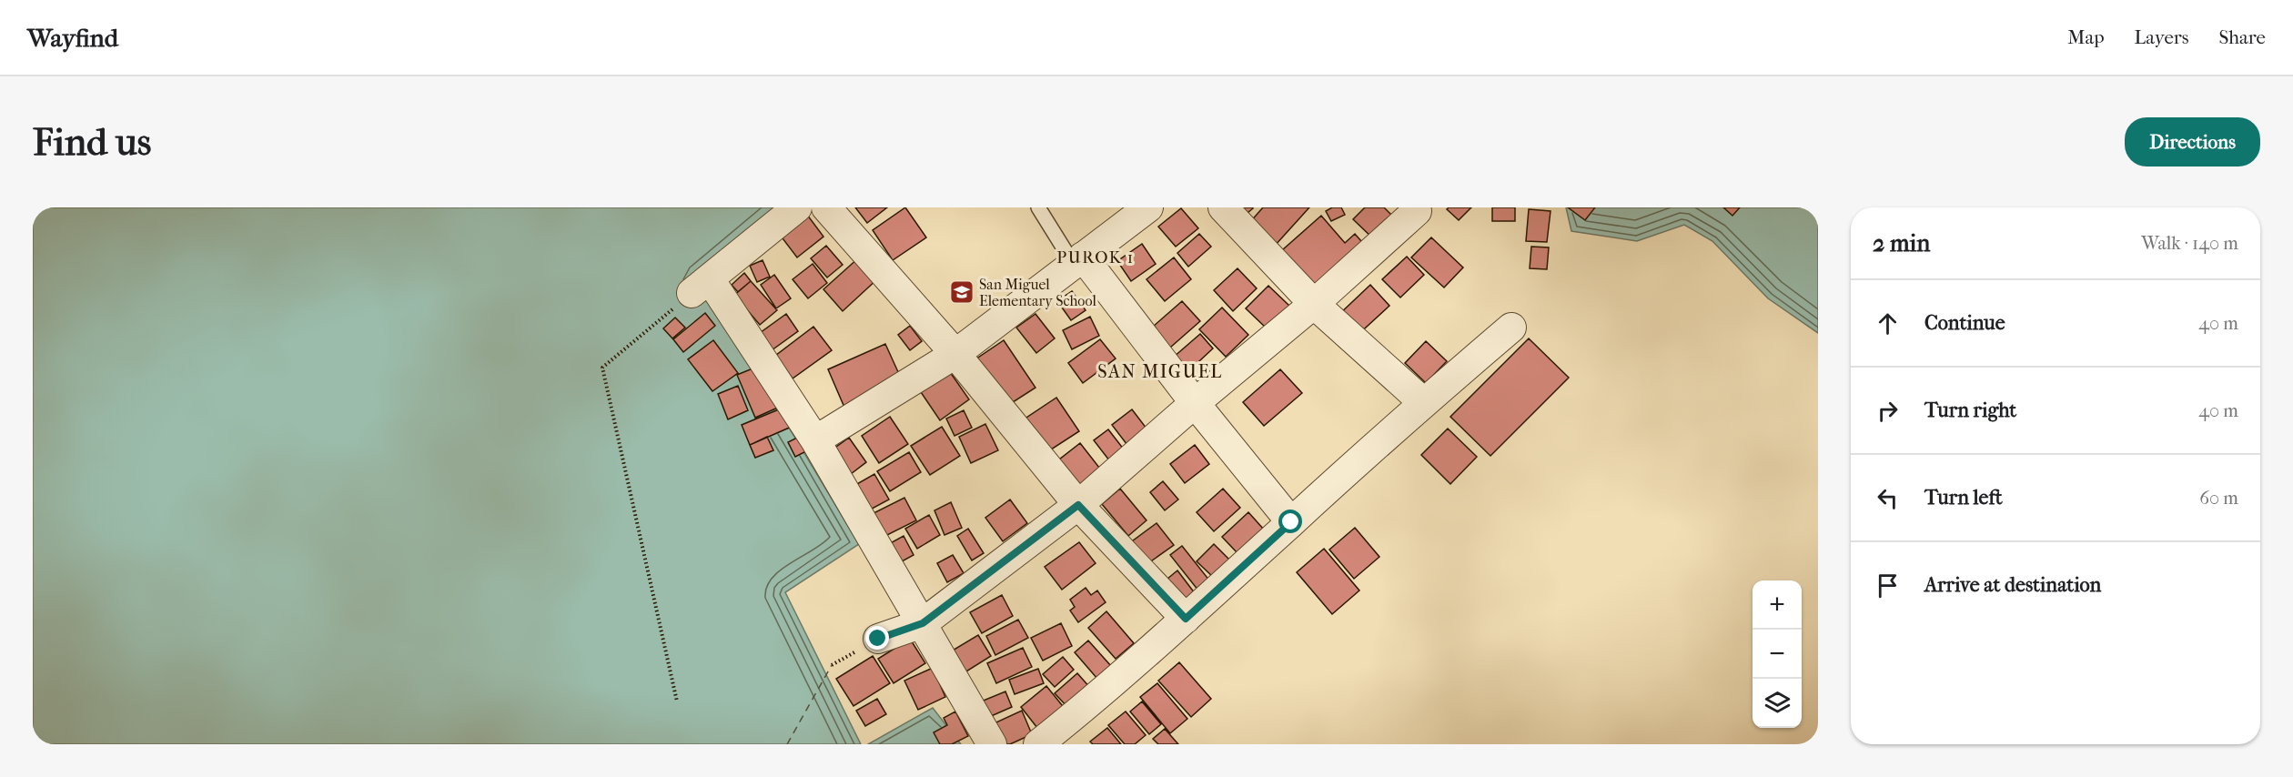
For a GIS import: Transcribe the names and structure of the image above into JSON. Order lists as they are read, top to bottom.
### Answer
{
  "districts": ["PUROK 1", "SAN MIGUEL"],
  "places": {
    "school or university": ["San Miguel Elementary School"]
  },
  "page": {
    "header": "Wayfind",
    "nav": ["Map", "Layers", "Share"],
    "buttons": "Directions",
    "title": "Find us",
    "heading": ["2 min", "Walk · 140 m"],
    "list": [
      ["Continue", "40 m"],
      ["Turn right", "40 m"],
      ["Turn left", "60 m"],
      "Arrive at destination"
    ],
    "map_buttons": ["+", "−"]
  }
}
